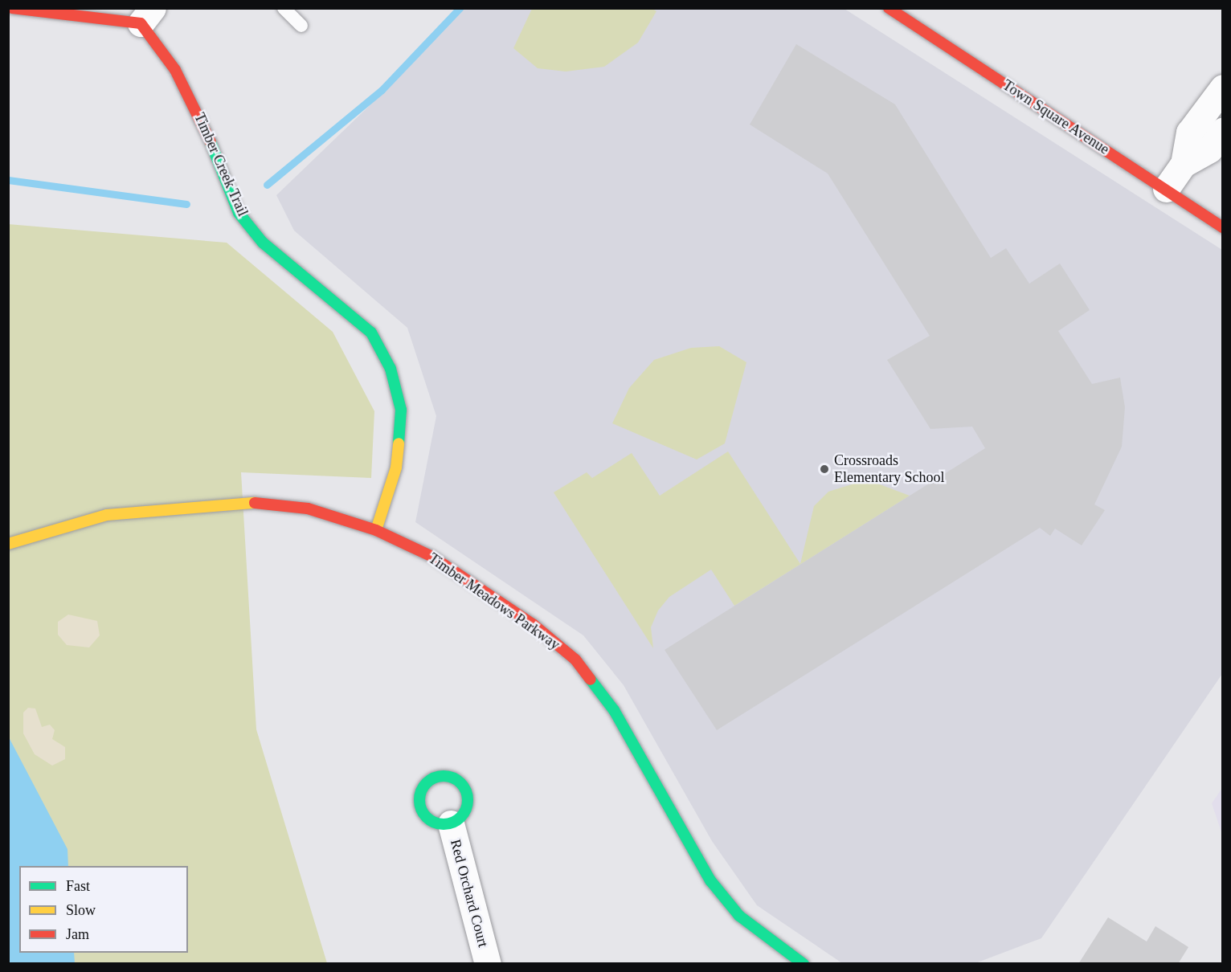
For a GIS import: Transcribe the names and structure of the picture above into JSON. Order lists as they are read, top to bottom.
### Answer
{
  "streets": {
    "street": [
      "Town Square Avenue",
      "Timber Creek Trail",
      "Timber Meadows Parkway",
      "Red Orchard Court"
    ]
  },
  "crossings": [
    ["Timber Creek Trail", "Timber Meadows Parkway"]
  ],
  "places": ["Crossroads Elementary School"],
  "legend": ["Fast", "Slow", "Jam"]
}
